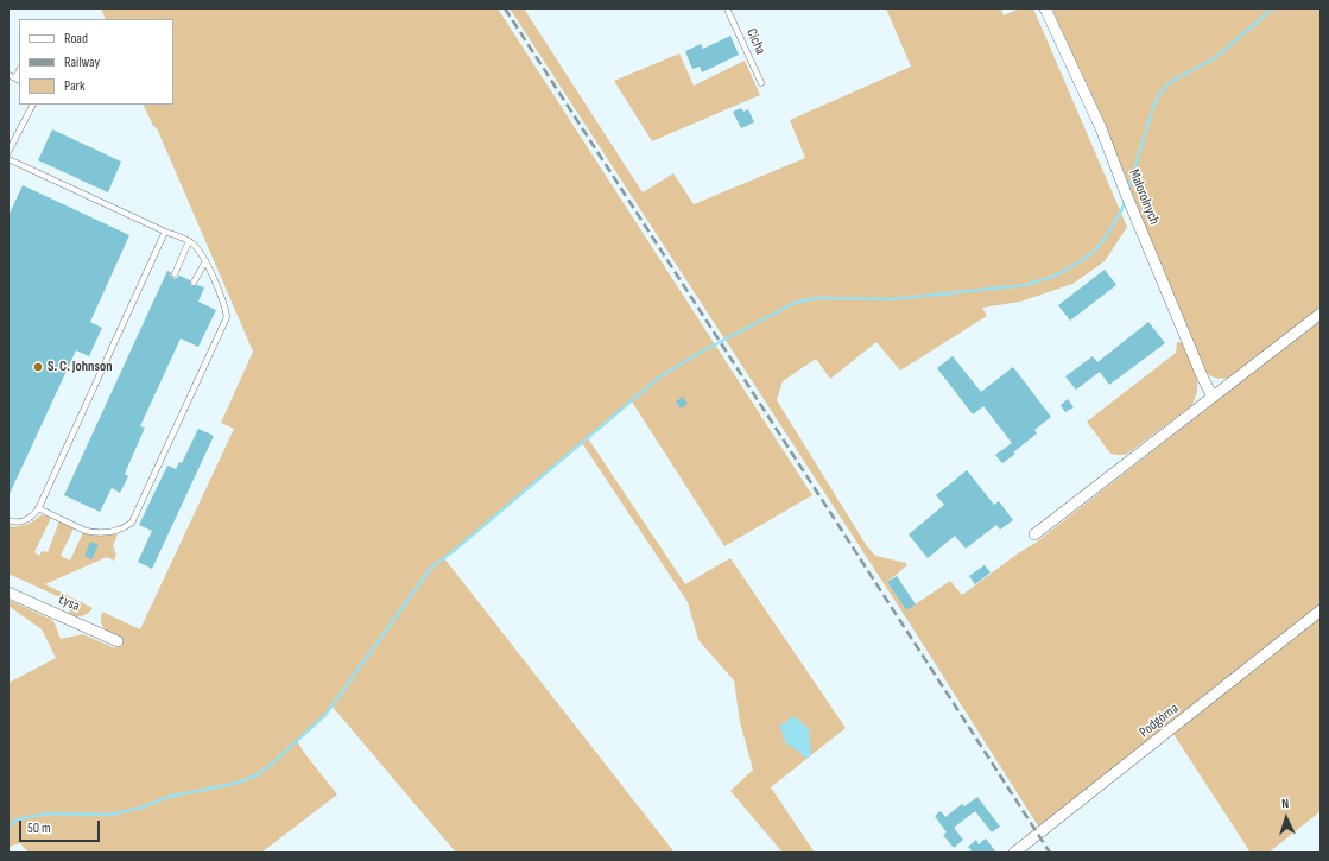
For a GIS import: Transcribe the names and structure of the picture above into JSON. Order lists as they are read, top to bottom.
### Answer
{
  "streets": {
    "street": ["Małorolnych", "Łysa", "Podgórna"],
    "lane": ["Cicha"]
  },
  "places": ["S. C. Johnson"],
  "legend": ["Road", "Railway", "Park"],
  "scale_bar": "50 m",
  "north": "top"
}
